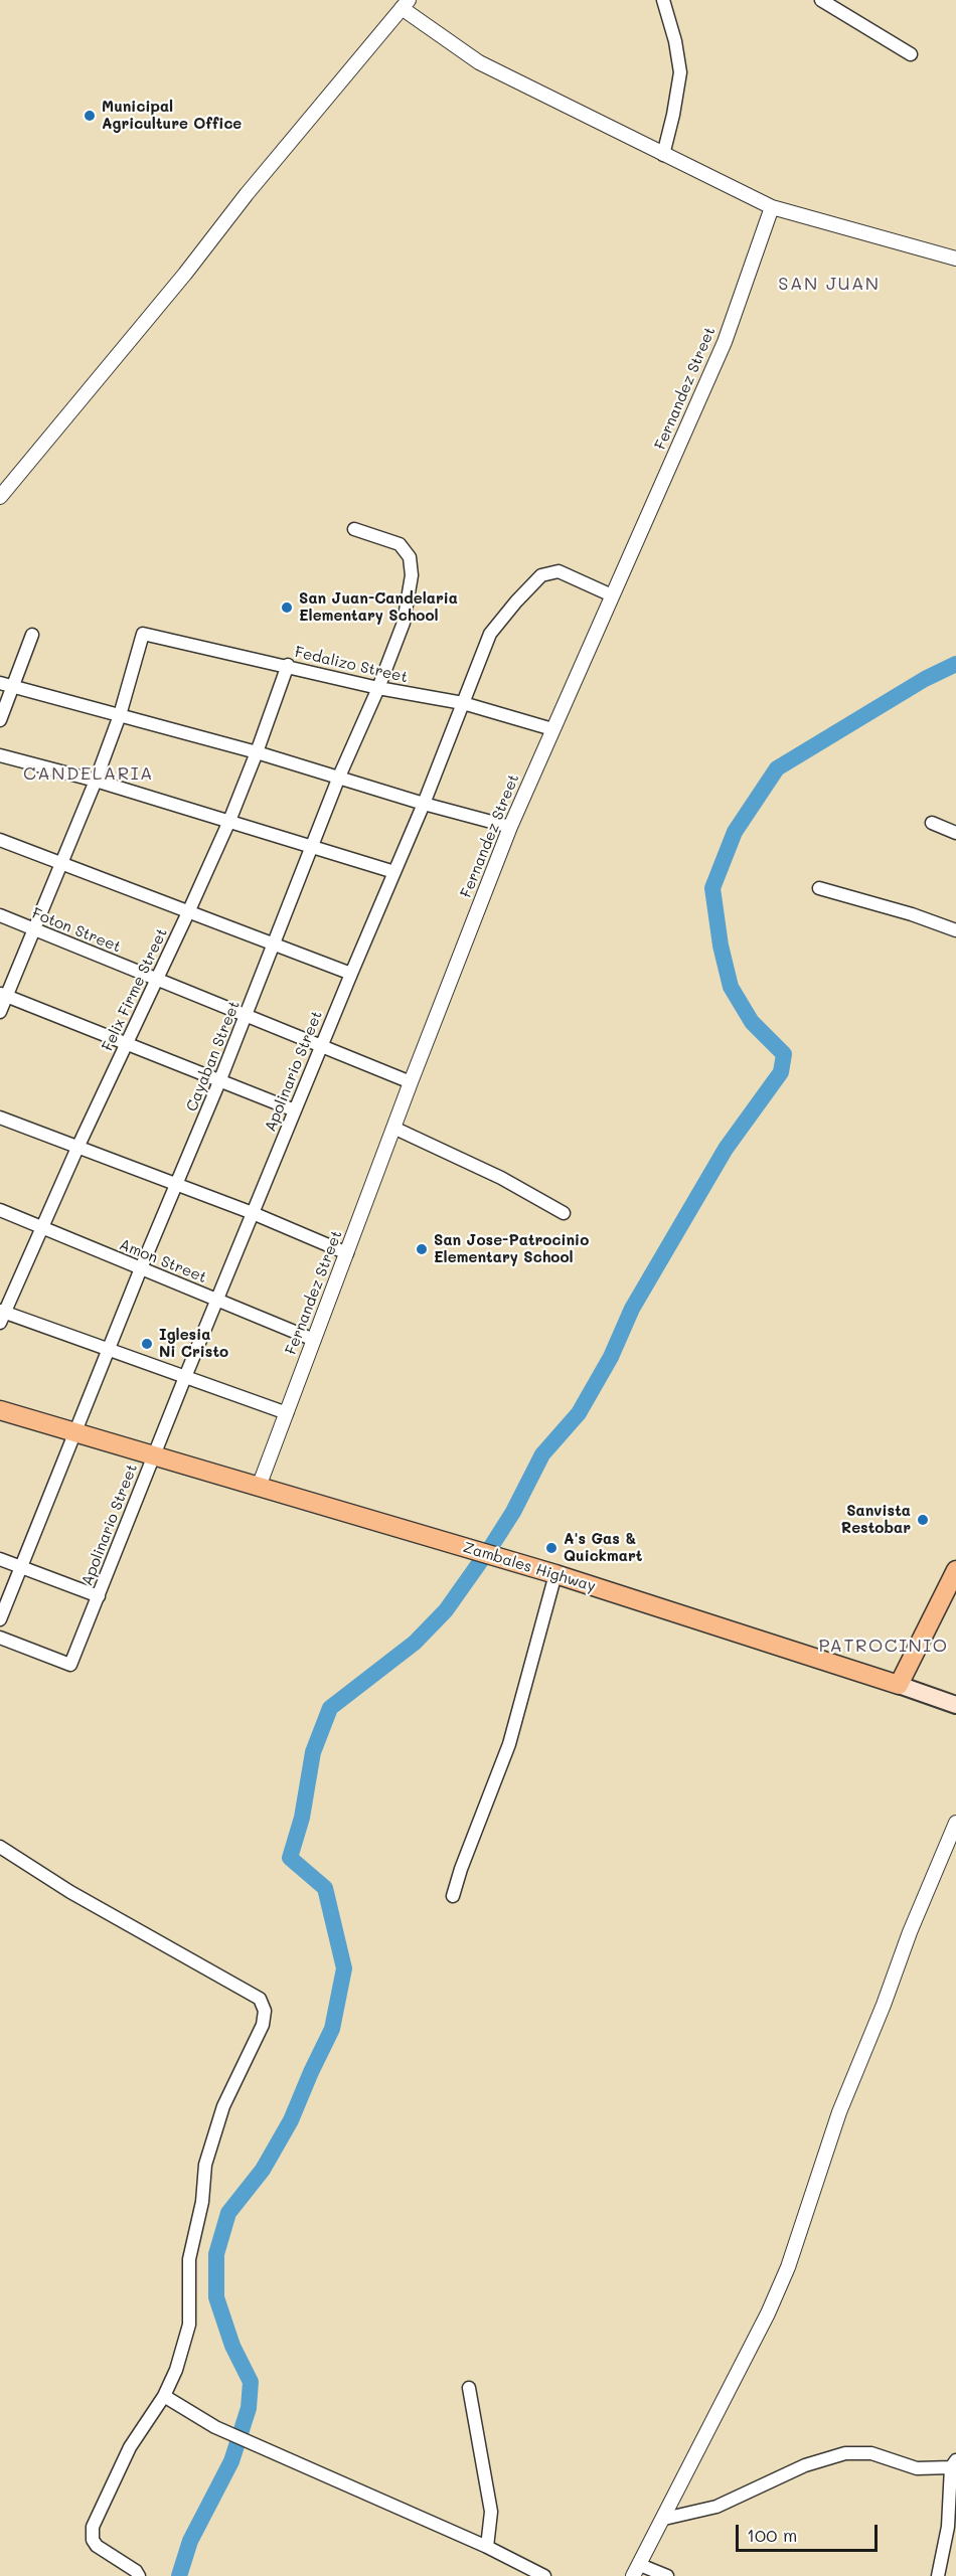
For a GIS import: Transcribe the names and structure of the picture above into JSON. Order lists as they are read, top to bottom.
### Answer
{
  "streets": {
    "main road": ["Zambales Highway"],
    "street": [
      "Fernandez Street",
      "Fedalizo Street",
      "Foton Street",
      "Felix Firme Street",
      "Cayaban Street",
      "Apolinario Street",
      "Amon Street"
    ]
  },
  "crossings": [
    ["Fernandez Street", "Fedalizo Street"],
    ["Fernandez Street", "Foton Street"],
    ["Fernandez Street", "Apolinario Street"],
    ["Fernandez Street", "Amon Street"],
    ["Fernandez Street", "Zambales Highway"],
    ["Fedalizo Street", "Felix Firme Street"],
    ["Fedalizo Street", "Cayaban Street"],
    ["Fedalizo Street", "Apolinario Street"],
    ["Foton Street", "Felix Firme Street"],
    ["Foton Street", "Cayaban Street"],
    ["Foton Street", "Apolinario Street"],
    ["Felix Firme Street", "Amon Street"],
    ["Cayaban Street", "Amon Street"],
    ["Cayaban Street", "Zambales Highway"],
    ["Apolinario Street", "Amon Street"],
    ["Apolinario Street", "Zambales Highway"]
  ],
  "districts": ["SAN JUAN", "CANDELARIA", "PATROCINIO"],
  "places": [
    "Municipal Agriculture Office",
    "San Juan-Candelaria Elementary School",
    "San Jose-Patrocinio Elementary School",
    "Iglesia Ni Cristo",
    "Sanvista Restobar",
    "A's Gas & Quickmart"
  ],
  "scale_bar": "100 m"
}
